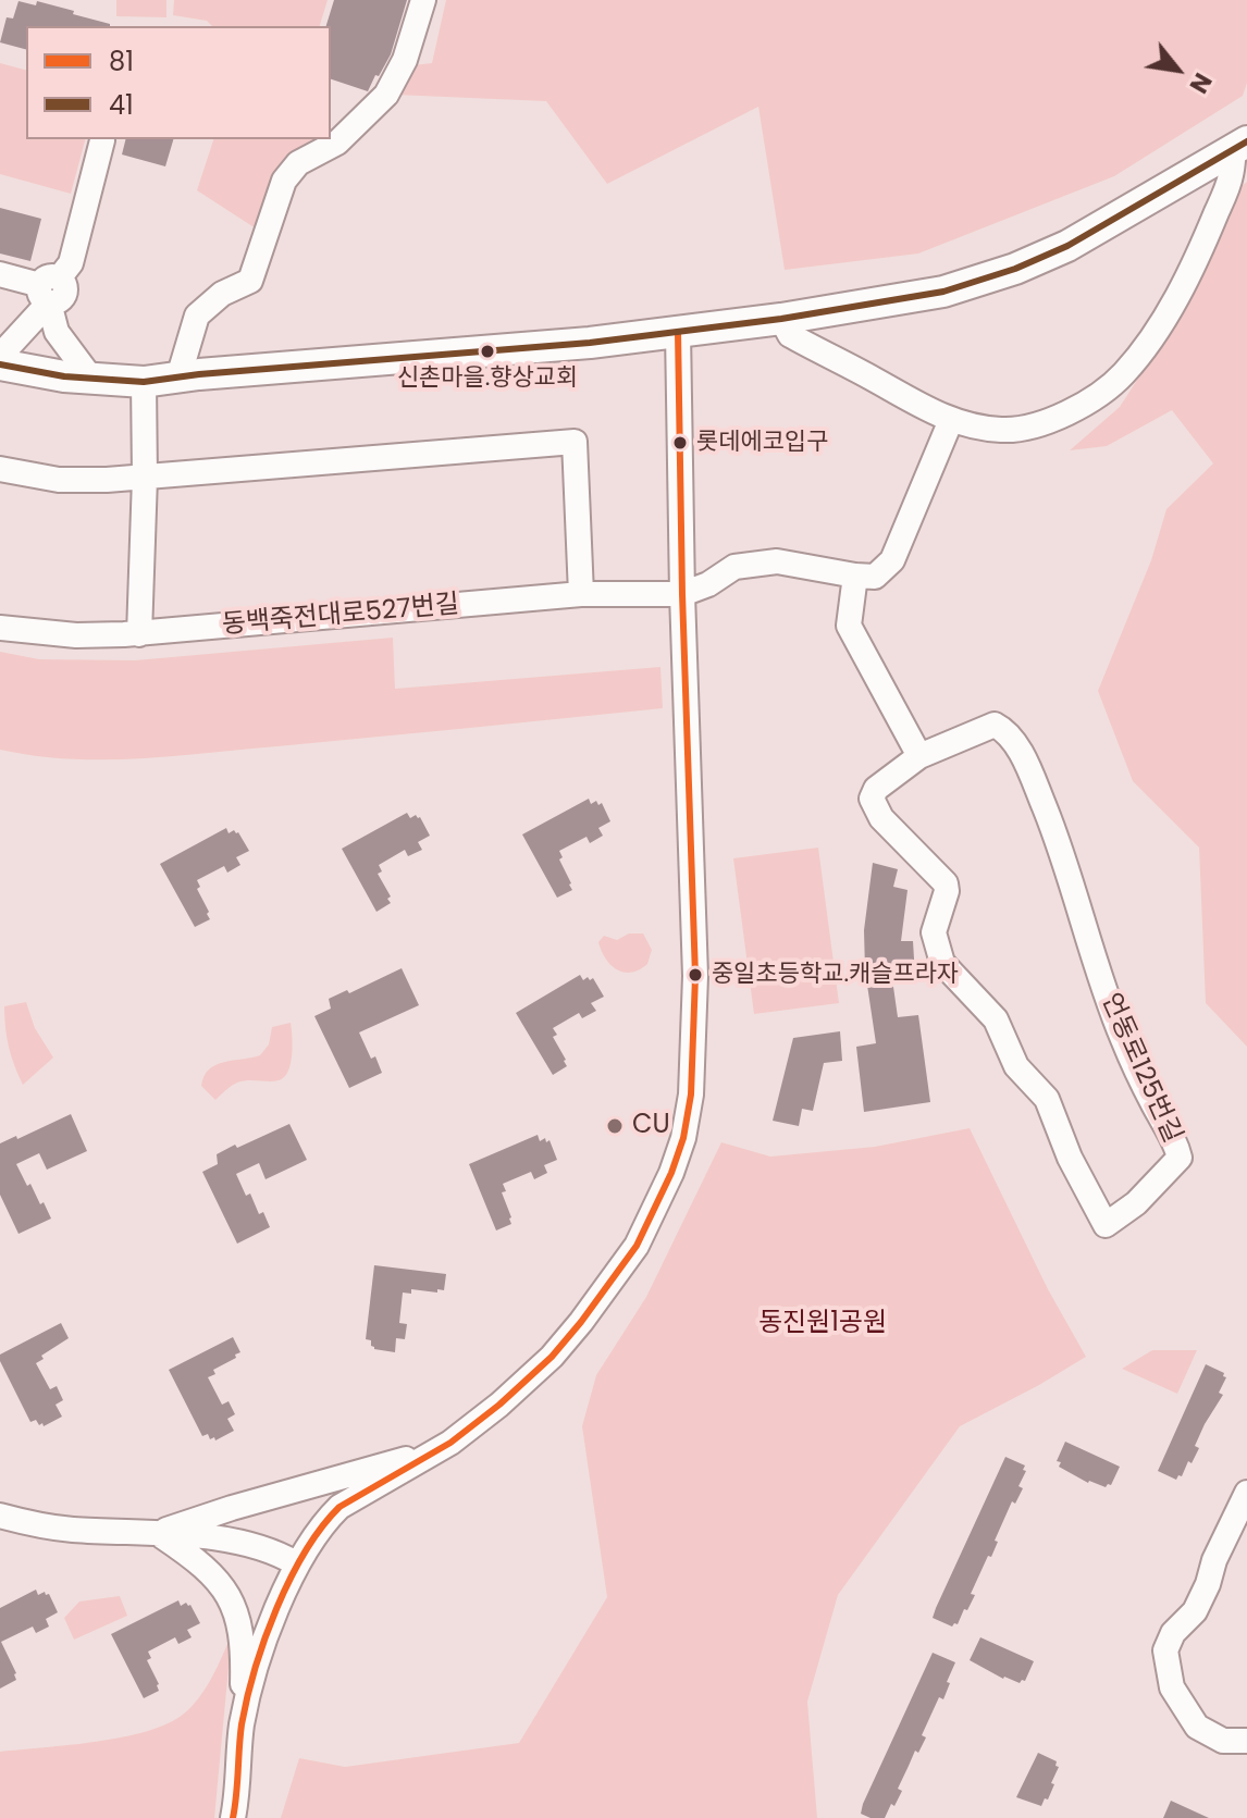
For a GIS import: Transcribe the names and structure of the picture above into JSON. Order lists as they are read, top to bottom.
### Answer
{
  "streets": {
    "street": ["동백죽전대로527번길", "언동로125번길"]
  },
  "parks": ["동진원1공원"],
  "places": [
    "신촌마을.향상교회",
    "롯데에코입구",
    "중일초등학교.캐슬프라자",
    "CU"
  ],
  "lines": ["transit line 41", "transit line 81"],
  "legend": ["81", "41"],
  "north": "bottom right"
}
